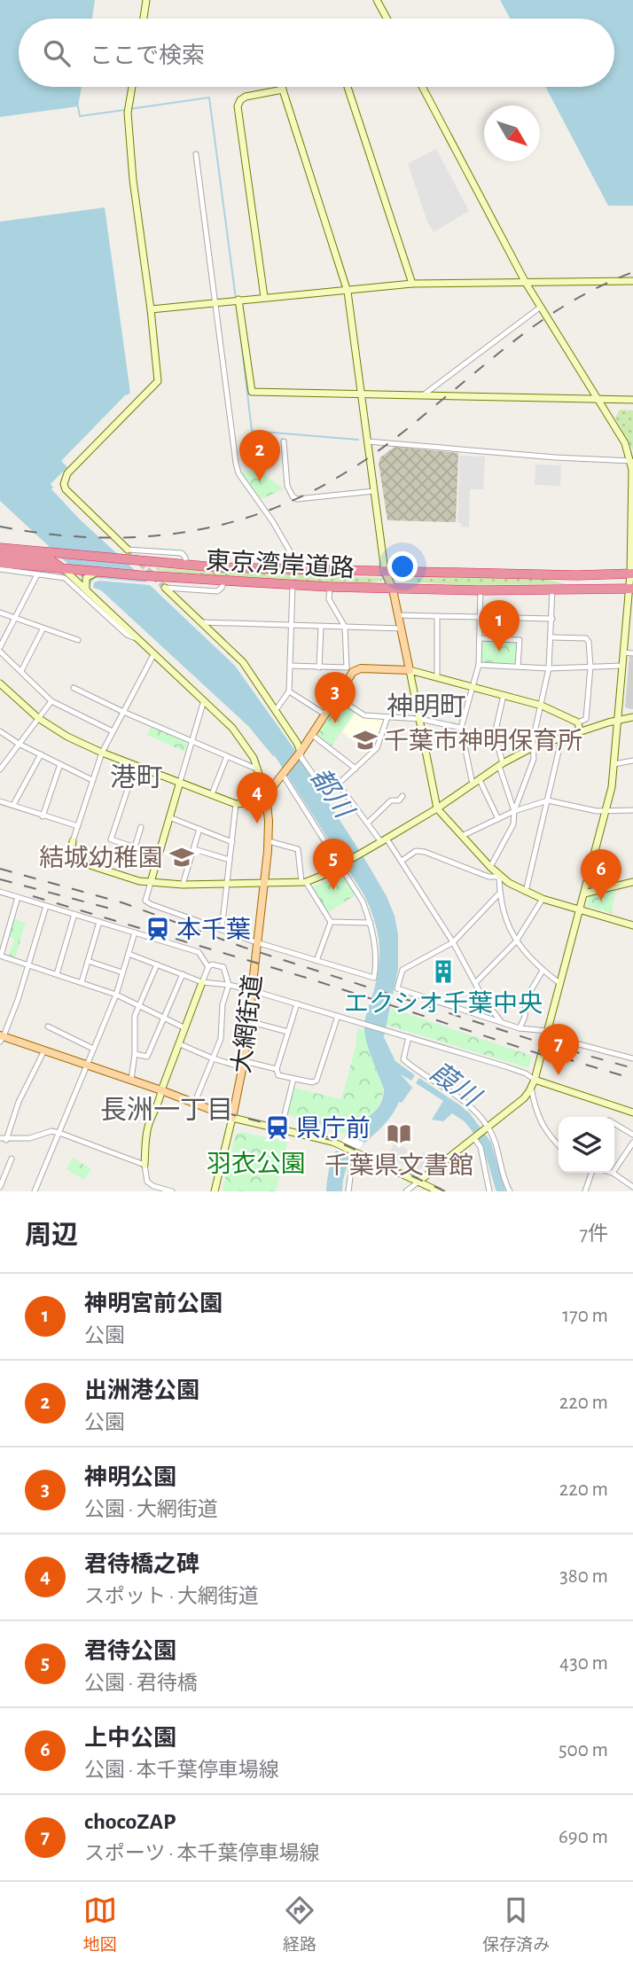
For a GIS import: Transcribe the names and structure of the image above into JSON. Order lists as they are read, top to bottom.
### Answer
{
  "streets": {
    "highway": ["東京湾岸道路"],
    "main road": ["大網街道"]
  },
  "districts": ["神明町", "港町", "長洲一丁目"],
  "water": ["都川", "葭川"],
  "parks": ["羽衣公園"],
  "places": {
    "school or university": ["千葉市神明保育所", "結城幼稚園"],
    "station": ["本千葉", "県庁前"],
    "building": ["エクシオ千葉中央"],
    "library": ["千葉県文書館"]
  },
  "north": "bottom right",
  "page": {
    "search": "ここで検索",
    "pins": [
      "2",
      "1",
      "3",
      "4",
      "5",
      "6",
      "7"
    ],
    "heading": ["周辺", "7件"],
    "list": [
      {
        "mark": "1",
        "name": "神明宮前公園",
        "note": "公園",
        "value": "170 m"
      },
      {
        "mark": "2",
        "name": "出洲港公園",
        "note": "公園",
        "value": "220 m"
      },
      {
        "mark": "3",
        "name": "神明公園",
        "note": "公園 · 大網街道",
        "value": "220 m"
      },
      {
        "mark": "4",
        "name": "君待橋之碑",
        "note": "スポット · 大網街道",
        "value": "380 m"
      },
      {
        "mark": "5",
        "name": "君待公園",
        "note": "公園 · 君待橋",
        "value": "430 m"
      },
      {
        "mark": "6",
        "name": "上中公園",
        "note": "公園 · 本千葉停車場線",
        "value": "500 m"
      },
      {
        "mark": "7",
        "name": "chocoZAP",
        "note": "スポーツ · 本千葉停車場線",
        "value": "690 m"
      }
    ],
    "nav": ["地図", "経路", "保存済み"]
  }
}
